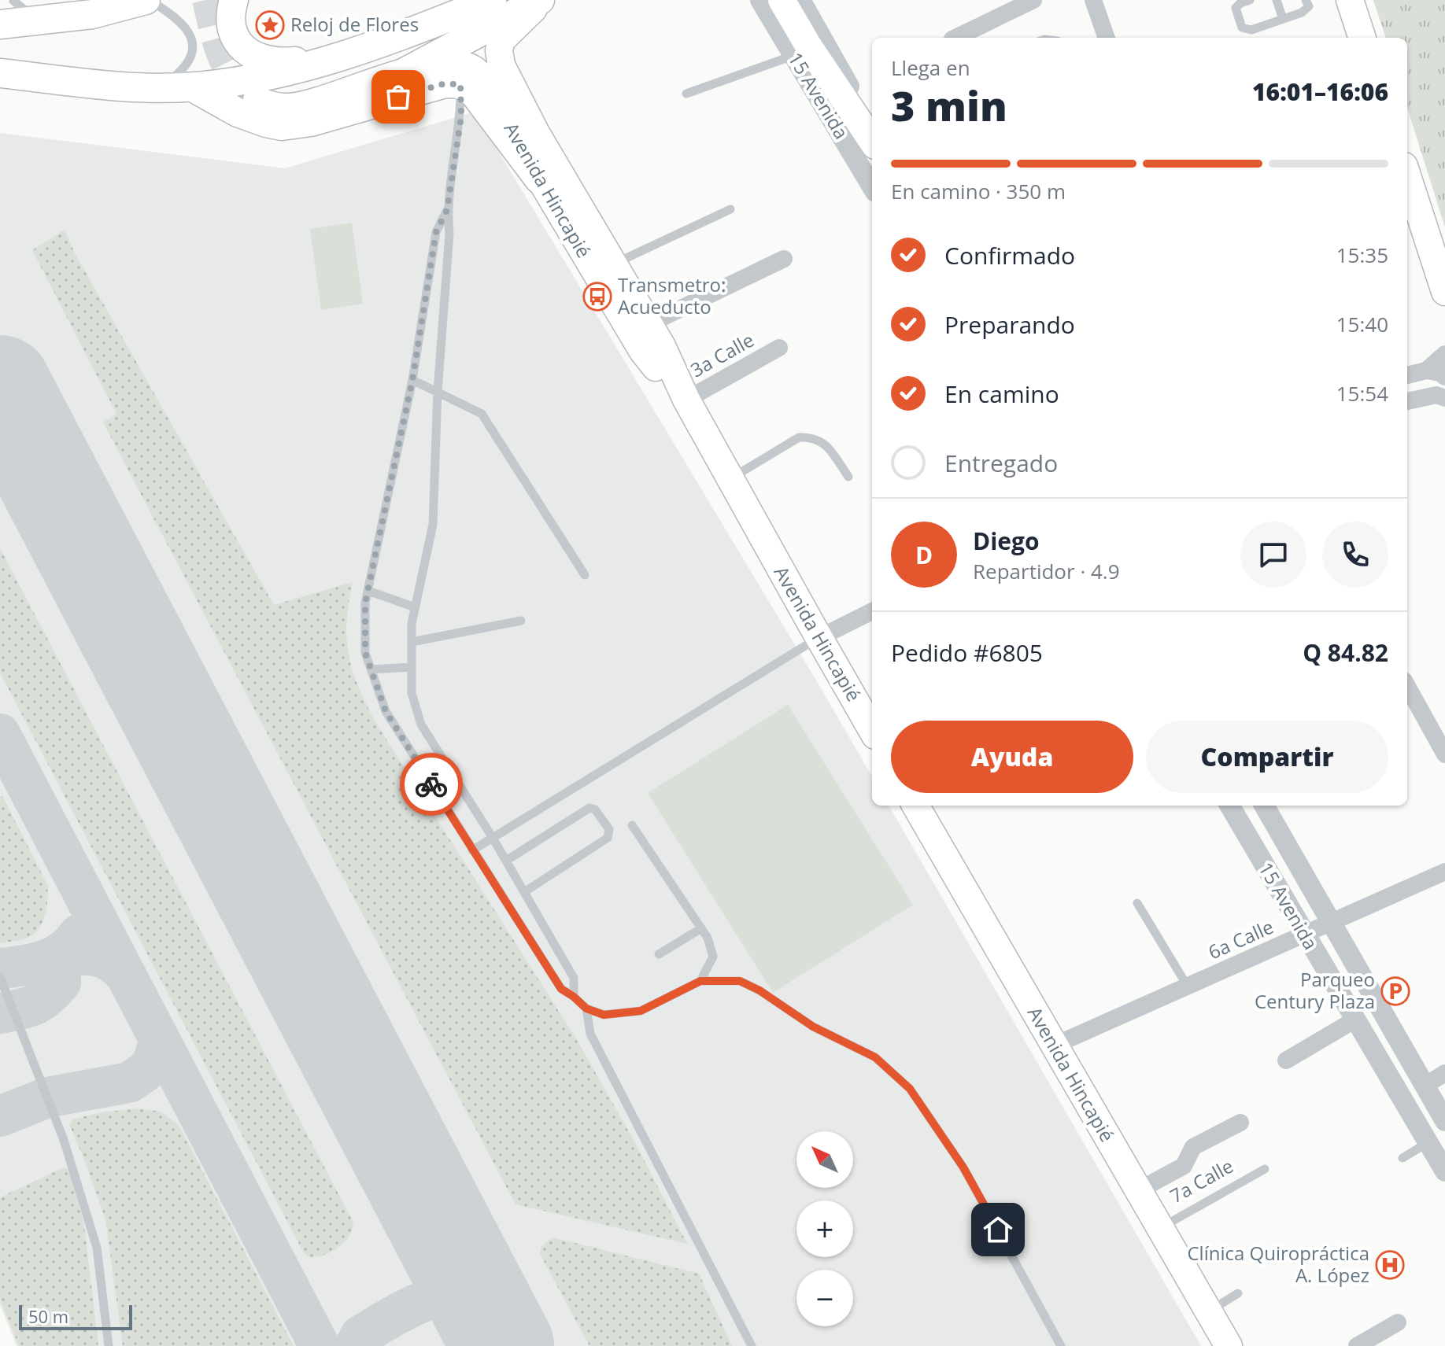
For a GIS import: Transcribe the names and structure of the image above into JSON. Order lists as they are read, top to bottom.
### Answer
{
  "streets": {
    "main road": ["Avenida Hincapié"],
    "street": ["15 Avenida", "3a Calle", "6a Calle"],
    "lane": ["7a Calle"]
  },
  "crossings": [
    ["15 Avenida", "6a Calle"],
    ["Avenida Hincapié", "3a Calle"],
    ["Avenida Hincapié", "6a Calle"],
    ["Avenida Hincapié", "7a Calle"]
  ],
  "places": {
    "place": ["Reloj de Flores"],
    "bus stop": ["Transmetro: Acueducto"],
    "parking": ["Parqueo Century Plaza"],
    "hospital": ["Clínica Quiropráctica A. López"]
  },
  "scale_bar": "50 m",
  "north": "top left",
  "page": {
    "heading": ["3 min", "Llega en", "16:01–16:06"],
    "panel": [
      "Diego",
      "Repartidor · 4.9",
      "Pedido #6805",
      "Q 84.82"
    ],
    "bar": "En camino · 350 m",
    "list": [
      ["Confirmado", "15:35"],
      ["Preparando", "15:40"],
      ["En camino", "15:54"],
      "Entregado"
    ],
    "round": "D",
    "buttons": ["Ayuda", "Compartir"],
    "map_buttons": ["+", "−"],
    "scale": "50 m"
  }
}
